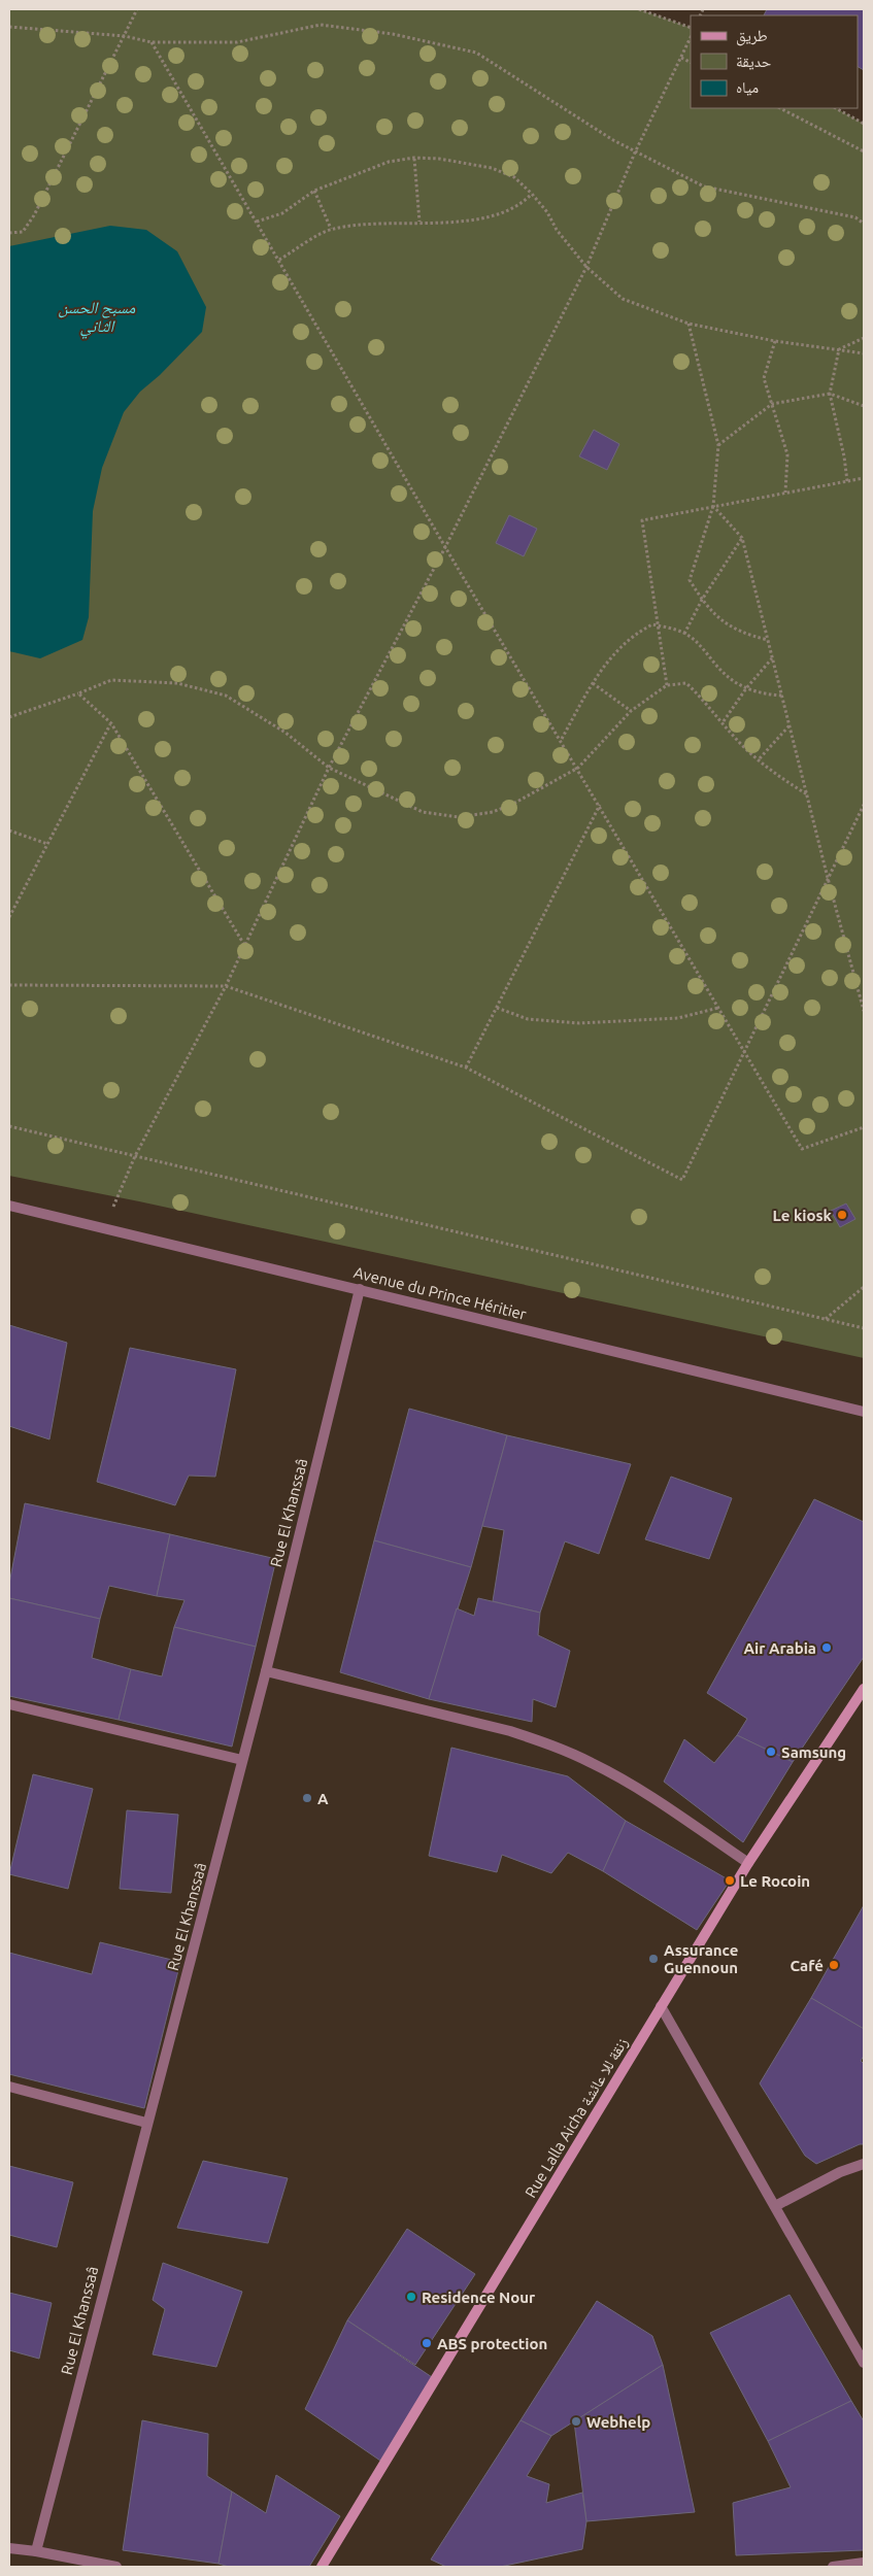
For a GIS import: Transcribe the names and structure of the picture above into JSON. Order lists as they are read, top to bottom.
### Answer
{
  "streets": {
    "street": ["Avenue du Prince Héritier", "Rue El Khanssaâ", "Rue Lalla Aicha زنقة للا عائشة"]
  },
  "crossings": [
    ["Avenue du Prince Héritier", "Rue El Khanssaâ"]
  ],
  "water": ["مسبح الحسن الثاني"],
  "places": [
    "Le kiosk",
    "Air Arabia",
    "Samsung",
    "A",
    "Le Rocoin",
    "Assurance Guennoun",
    "Café",
    "Residence Nour",
    "ABS protection",
    "Webhelp"
  ],
  "legend": ["طريق", "حديقة", "مياه"]
}
